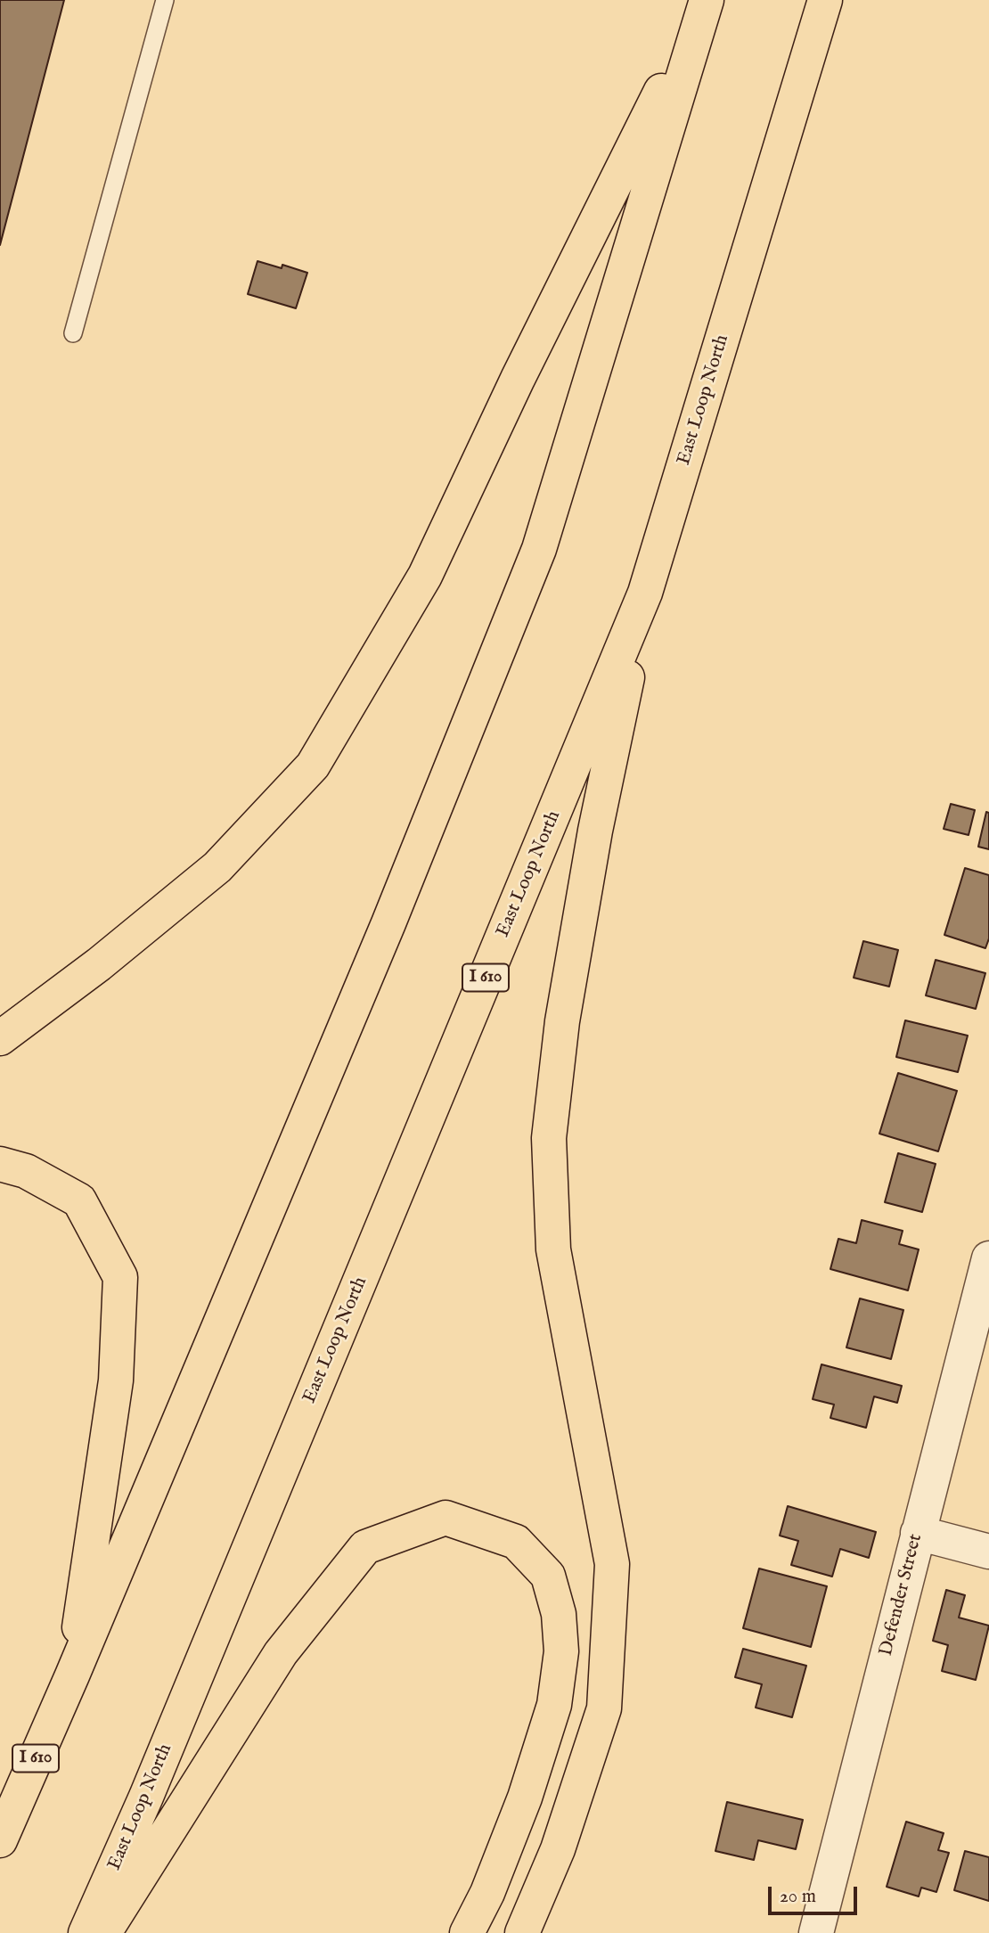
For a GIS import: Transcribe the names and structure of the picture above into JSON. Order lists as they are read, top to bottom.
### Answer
{
  "streets": {
    "highway": ["East Loop North", "I 610"],
    "street": ["Defender Street"]
  },
  "scale_bar": "20 m"
}
